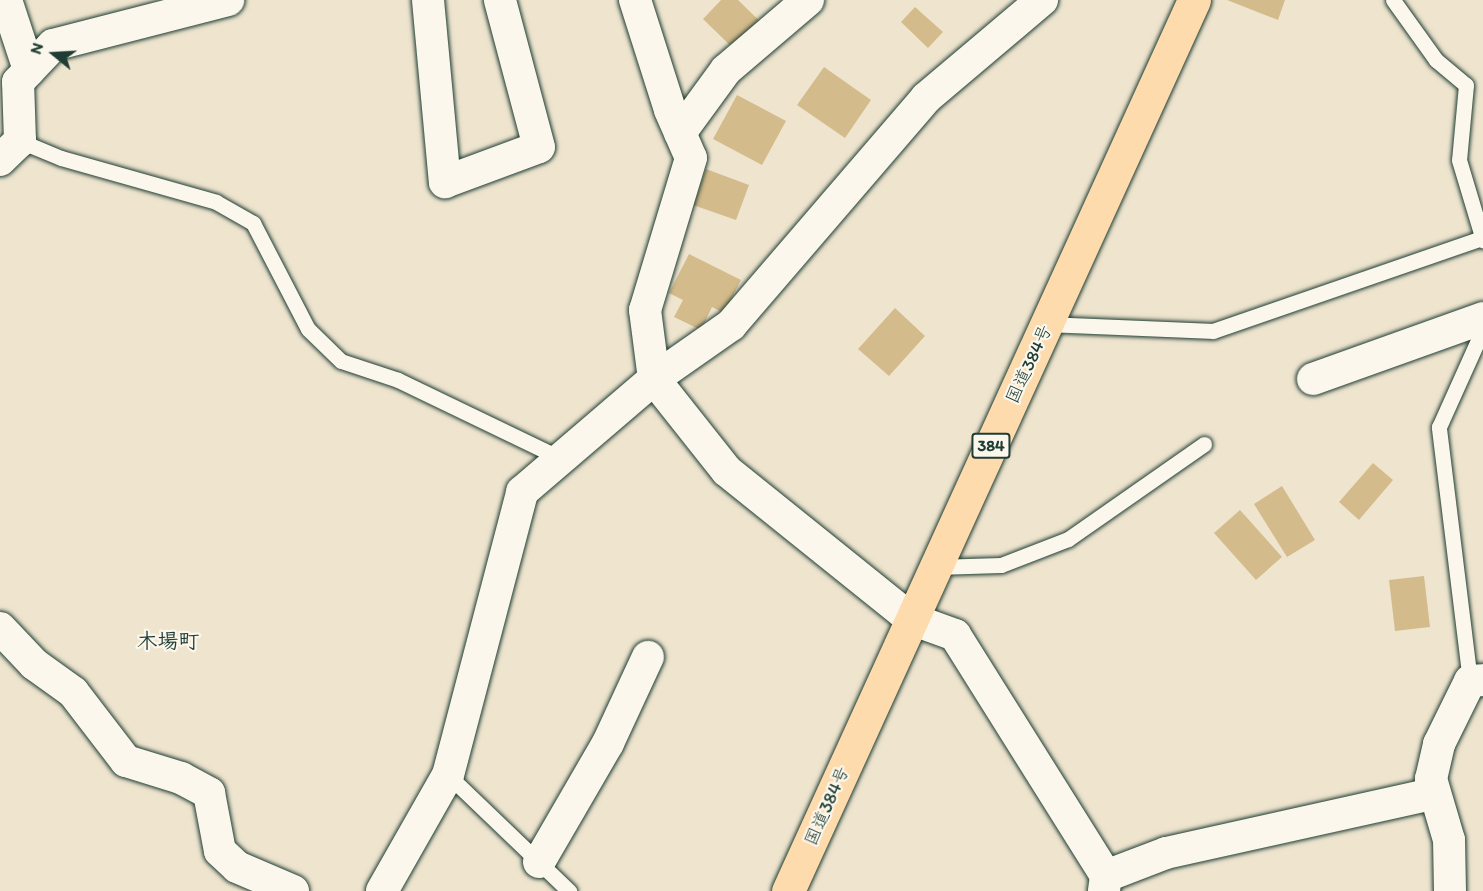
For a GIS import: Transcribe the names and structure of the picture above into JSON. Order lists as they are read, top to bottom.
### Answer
{
  "streets": {
    "highway": ["国道384号", "384"]
  },
  "districts": ["木場町"],
  "north": "left"
}
